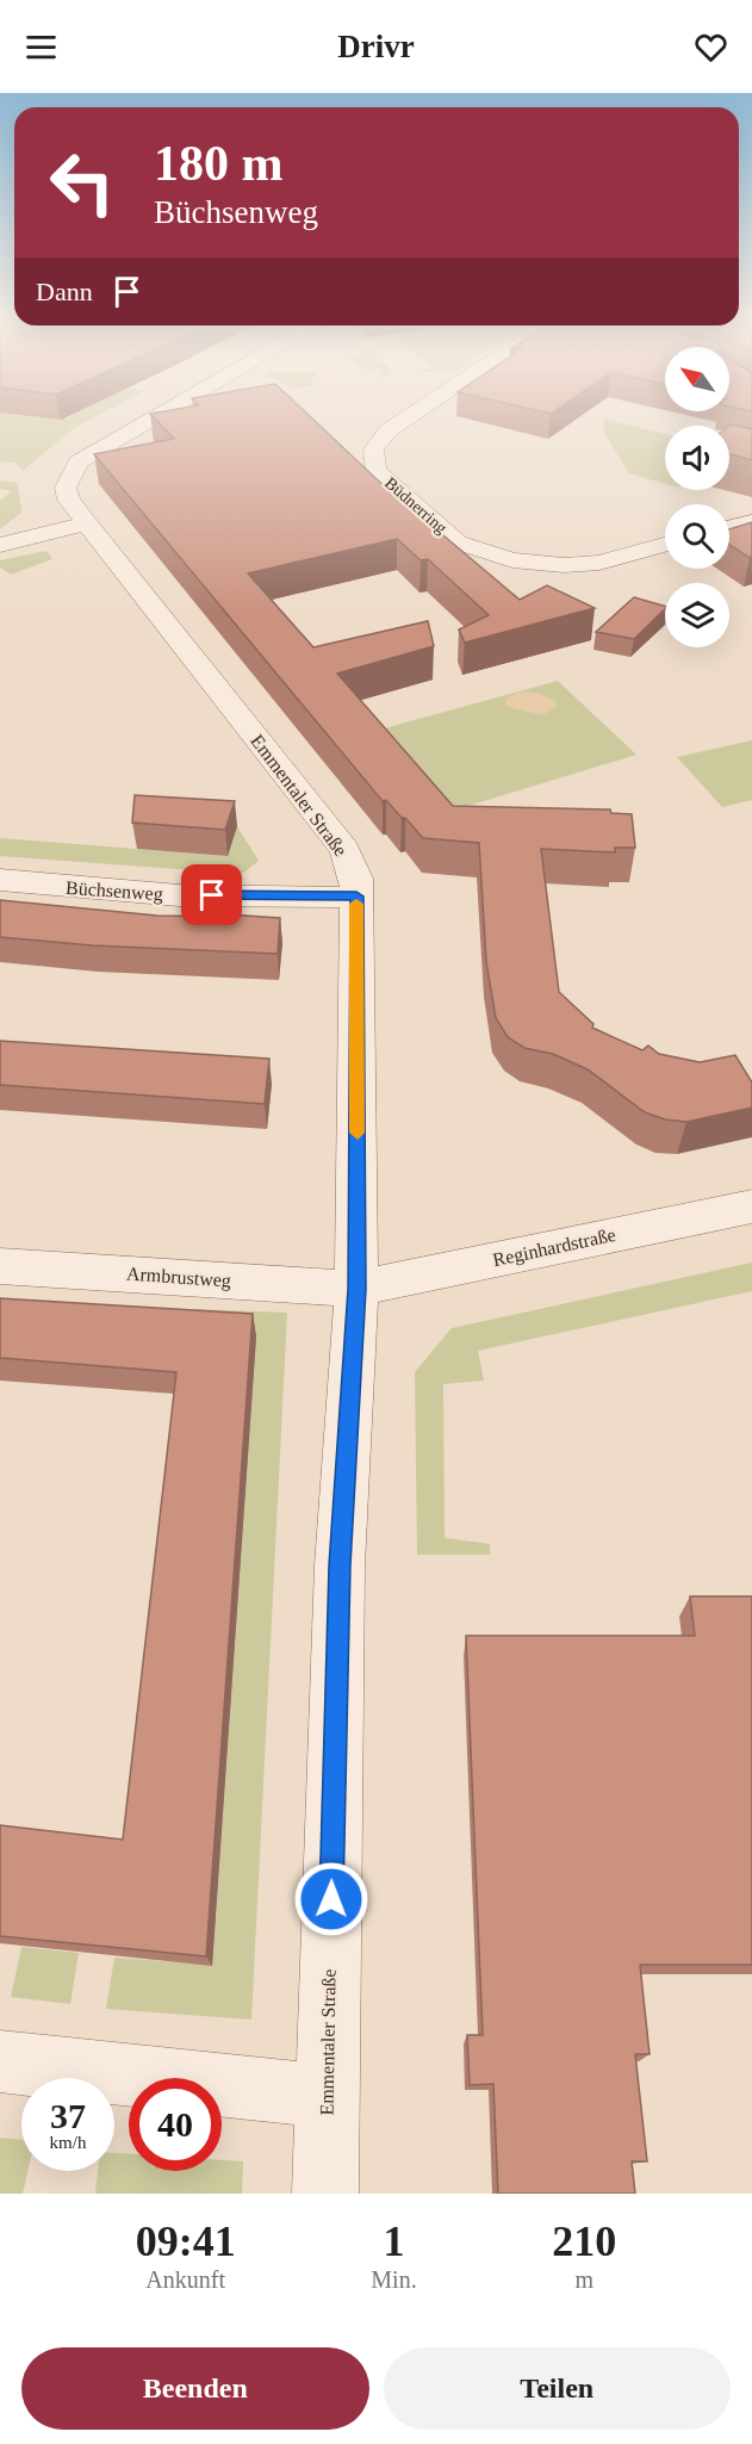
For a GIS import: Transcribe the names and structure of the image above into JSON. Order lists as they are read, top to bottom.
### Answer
{
  "streets": {
    "street": [
      "Büdnerring",
      "Emmentaler Straße",
      "Büchsenweg",
      "Reginhardstraße",
      "Armbrustweg"
    ]
  },
  "crossings": [
    ["Emmentaler Straße", "Büchsenweg"],
    ["Emmentaler Straße", "Reginhardstraße"],
    ["Emmentaler Straße", "Armbrustweg"],
    ["Reginhardstraße", "Armbrustweg"]
  ],
  "north": "top left",
  "page": {
    "header": "Drivr",
    "turn": ["180 m", "Büchsenweg"],
    "then": "Dann",
    "speed": "37 km/h",
    "limit": "40",
    "eta": [
      "09:41",
      "Ankunft",
      "1",
      "Min.",
      "210",
      "m"
    ],
    "buttons": ["Beenden", "Teilen"]
  }
}
